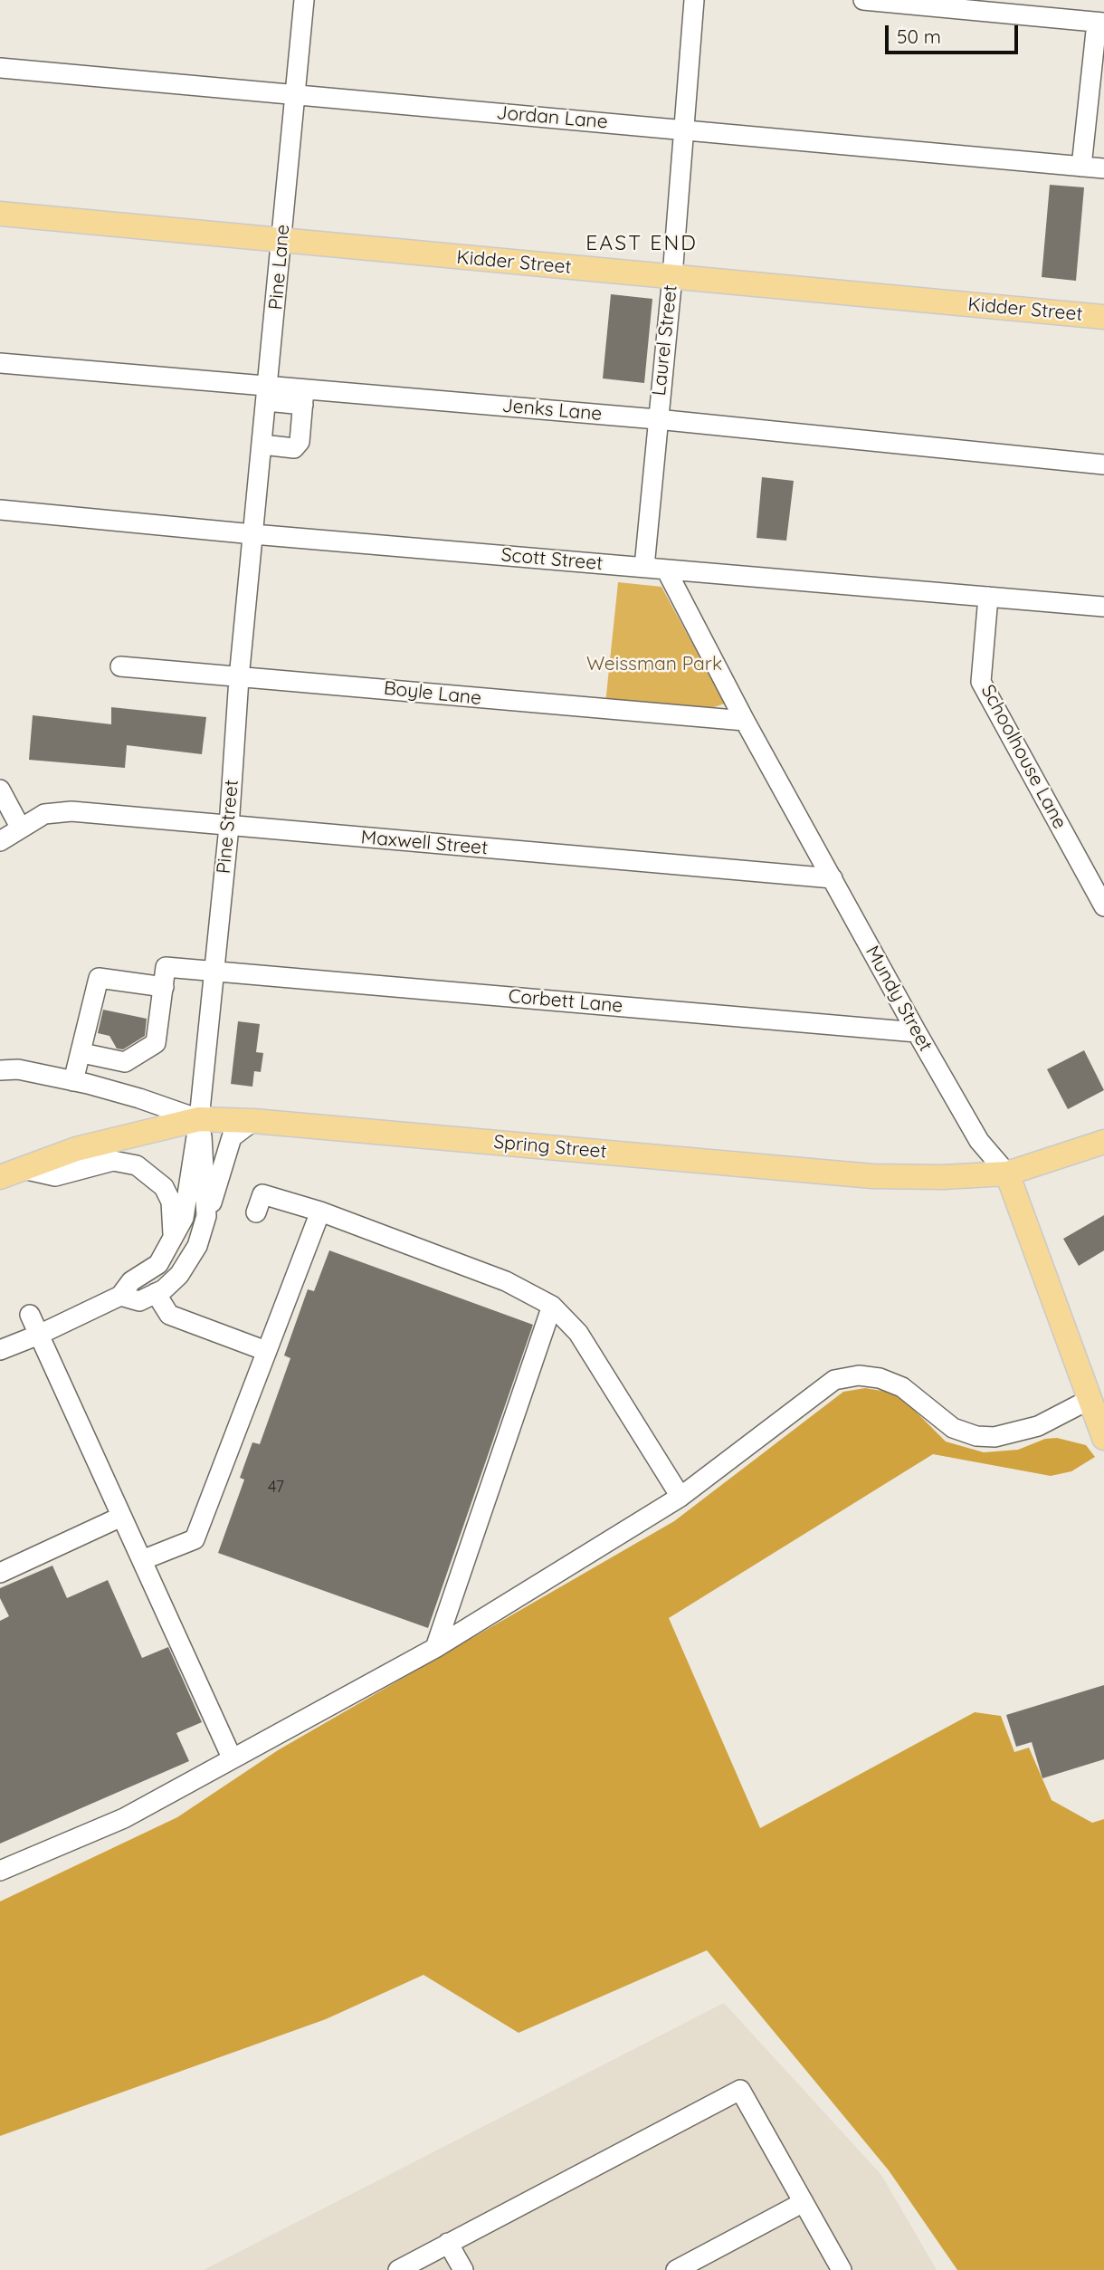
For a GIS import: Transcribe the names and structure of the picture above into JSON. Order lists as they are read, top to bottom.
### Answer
{
  "streets": {
    "main road": ["Kidder Street", "Mundy Street", "Spring Street"],
    "street": [
      "Jordan Lane",
      "Pine Lane",
      "Laurel Street",
      "Jenks Lane",
      "Scott Street",
      "Boyle Lane",
      "Schoolhouse Lane",
      "Pine Street",
      "Maxwell Street",
      "Corbett Lane"
    ]
  },
  "crossings": [
    ["Jordan Lane", "Pine Lane"],
    ["Jordan Lane", "Laurel Street"],
    ["Kidder Street", "Pine Lane"],
    ["Kidder Street", "Laurel Street"],
    ["Pine Lane", "Jenks Lane"],
    ["Pine Lane", "Scott Street"],
    ["Pine Lane", "Pine Street"],
    ["Laurel Street", "Jenks Lane"],
    ["Laurel Street", "Scott Street"],
    ["Scott Street", "Schoolhouse Lane"],
    ["Scott Street", "Pine Street"],
    ["Scott Street", "Mundy Street"],
    ["Boyle Lane", "Pine Street"],
    ["Boyle Lane", "Mundy Street"],
    ["Pine Street", "Maxwell Street"],
    ["Pine Street", "Corbett Lane"],
    ["Pine Street", "Spring Street"],
    ["Maxwell Street", "Mundy Street"],
    ["Mundy Street", "Corbett Lane"],
    ["Mundy Street", "Spring Street"]
  ],
  "districts": ["EAST END"],
  "parks": ["Weissman Park"],
  "house_numbers": ["47"],
  "scale_bar": "50 m"
}
